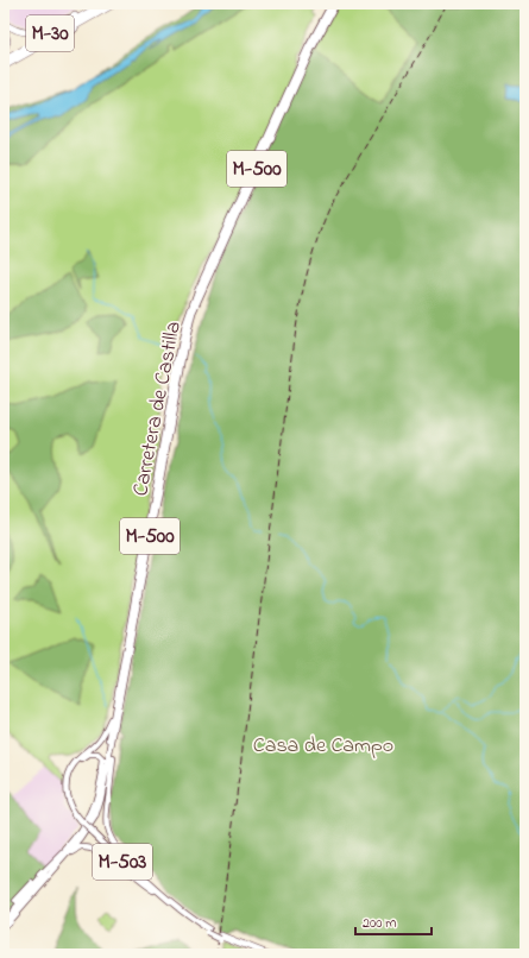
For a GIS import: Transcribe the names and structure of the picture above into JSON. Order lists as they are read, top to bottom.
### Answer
{
  "streets": {
    "highway": [
      "M-30",
      "M-500",
      "Carretera de Castilla",
      "M-503"
    ]
  },
  "crossings": [
    ["M-500", "Carretera de Castilla"],
    ["M-500", "M-503"],
    ["Carretera de Castilla", "M-503"]
  ],
  "parks": ["Casa de Campo"],
  "scale_bar": "200 m"
}
